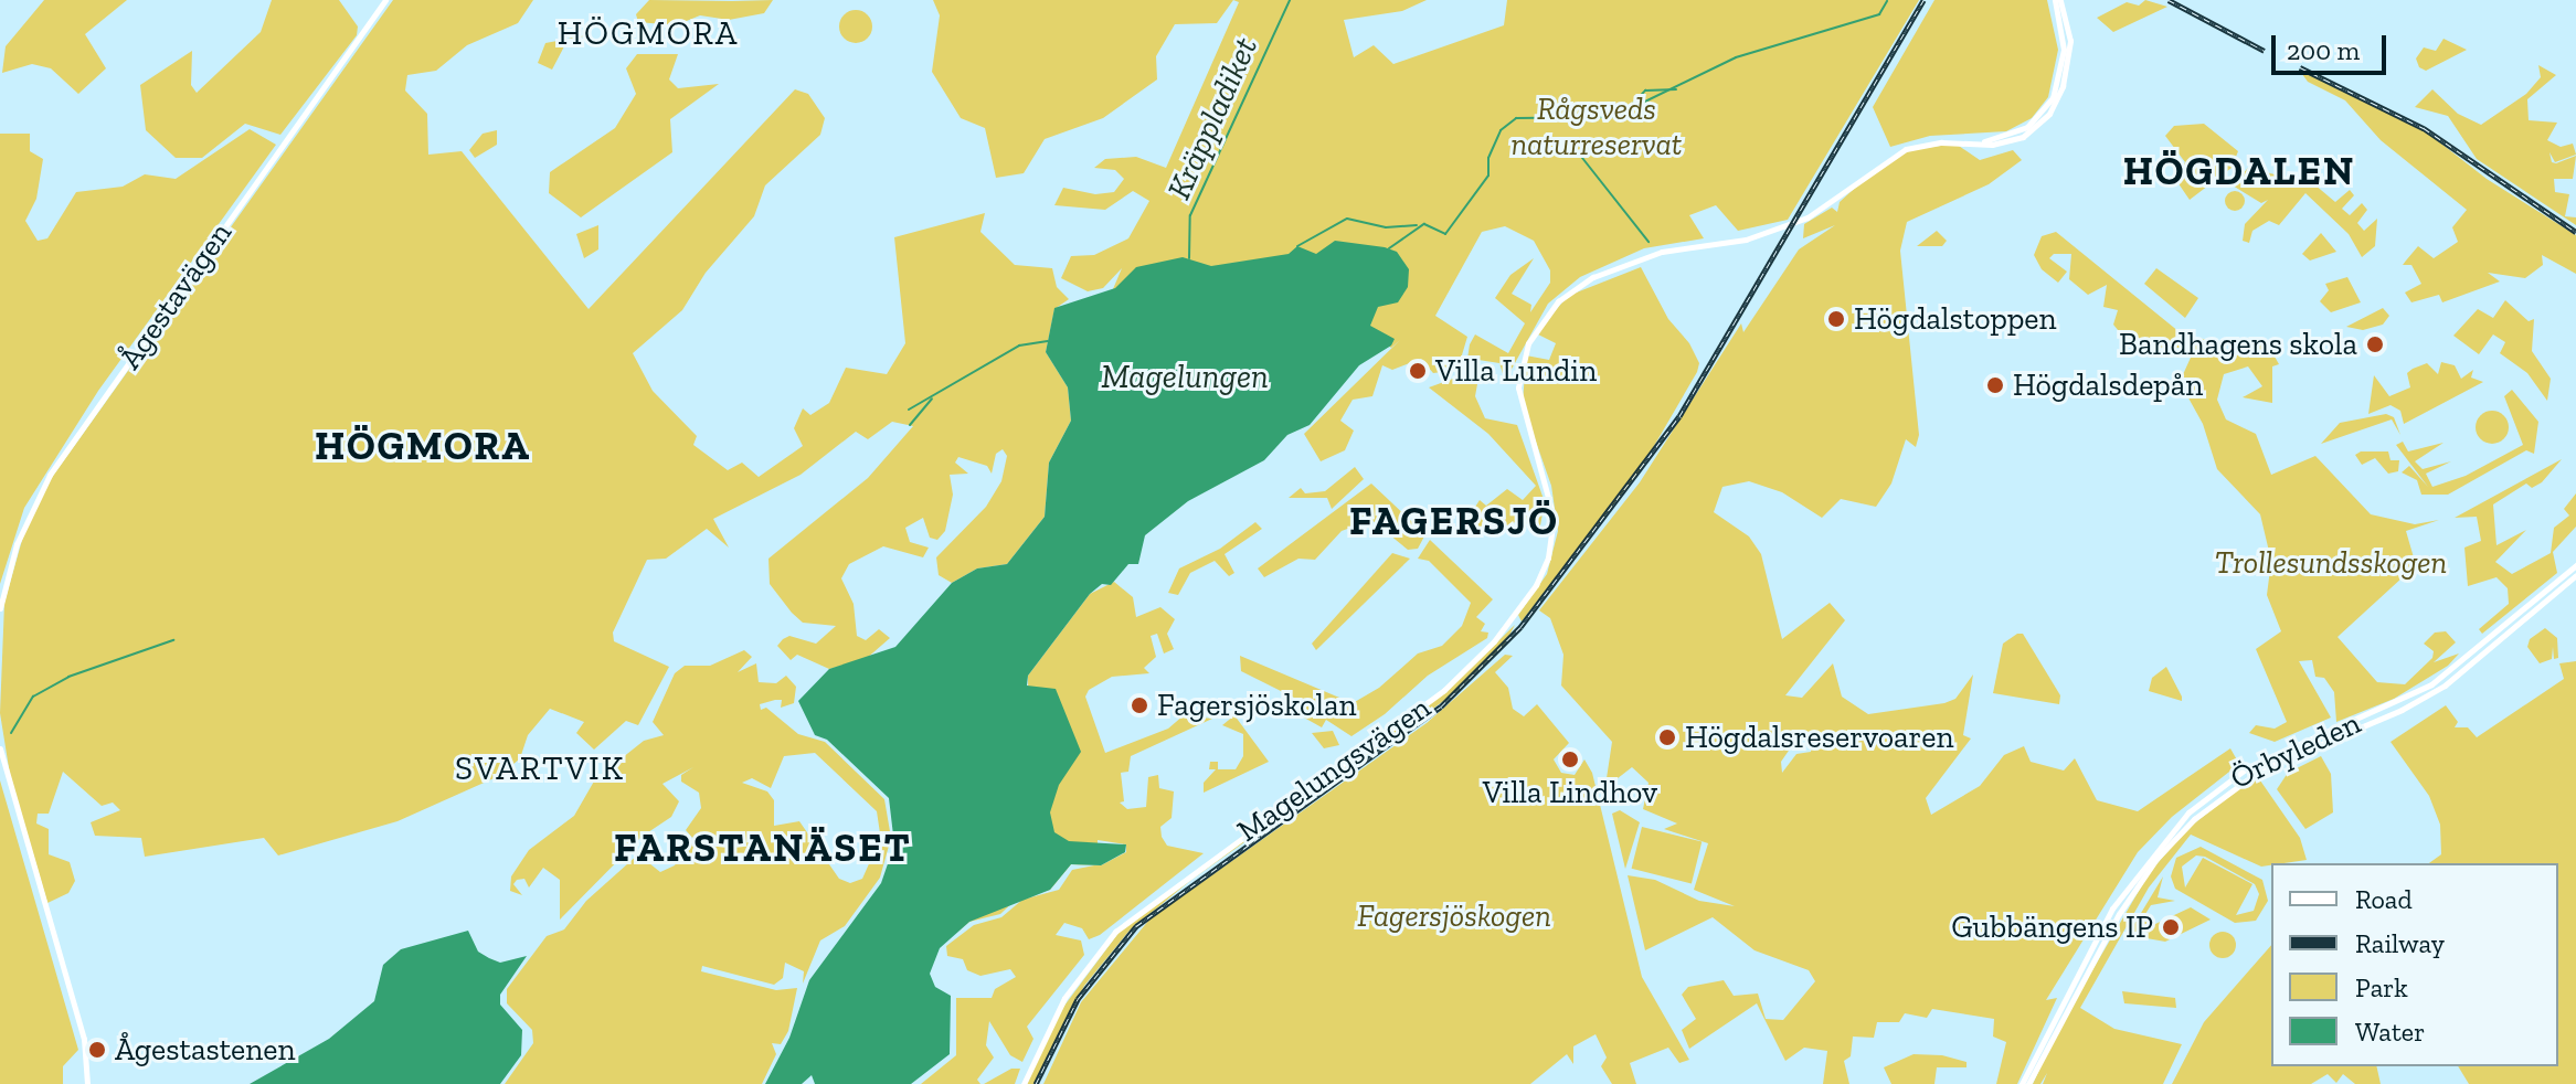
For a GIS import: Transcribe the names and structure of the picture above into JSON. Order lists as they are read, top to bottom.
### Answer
{
  "streets": {
    "main road": ["Ågestavägen", "Örbyleden", "Magelungsvägen"]
  },
  "districts": [
    "HÖGMORA",
    "HÖGDALEN",
    "HÖGMORA",
    "FAGERSJÖ",
    "SVARTVIK",
    "FARSTANÄSET"
  ],
  "water": ["Kräppladiket", "Magelungen"],
  "parks": ["Rågsveds naturreservat", "Trollesundsskogen", "Fagersjöskogen"],
  "places": [
    "Högdalstoppen",
    "Bandhagens skola",
    "Villa Lundin",
    "Högdalsdepån",
    "Fagersjöskolan",
    "Högdalsreservoaren",
    "Villa Lindhov",
    "Gubbängens IP",
    "Ågestastenen"
  ],
  "legend": [
    "Road",
    "Railway",
    "Park",
    "Water"
  ],
  "scale_bar": "200 m"
}
